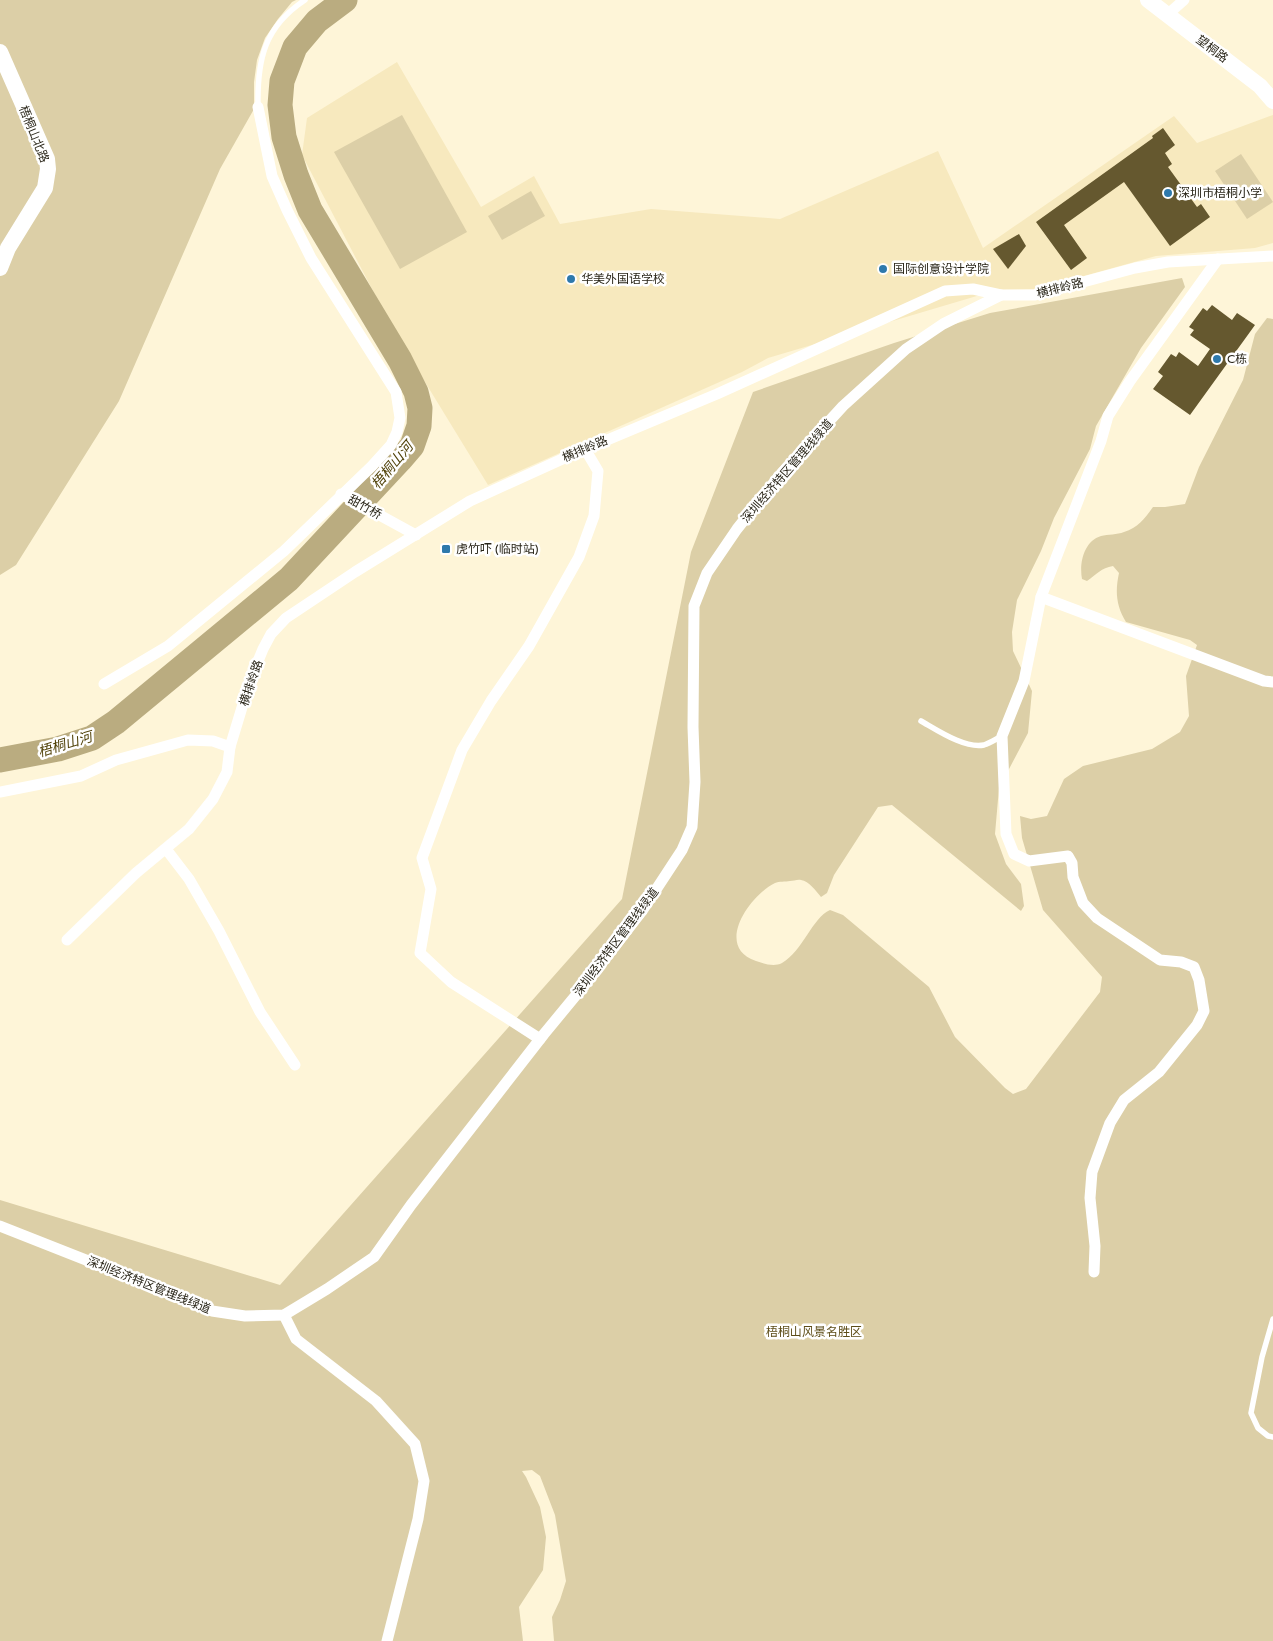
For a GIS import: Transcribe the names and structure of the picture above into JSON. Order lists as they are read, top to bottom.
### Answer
{
  "streets": {
    "street": [
      "望桐路",
      "梧桐山北路",
      "横排岭路",
      "深圳经济特区管理线绿道",
      "甜竹桥"
    ]
  },
  "crossings": [
    ["横排岭路", "深圳经济特区管理线绿道"],
    ["横排岭路", "甜竹桥"]
  ],
  "water": ["梧桐山河"],
  "parks": ["梧桐山风景名胜区"],
  "places": {
    "other": [
      "深圳市梧桐小学",
      "国际创意设计学院",
      "华美外国语学校",
      "C栋"
    ],
    "transit": ["虎竹吓 (临时站)"]
  }
}
